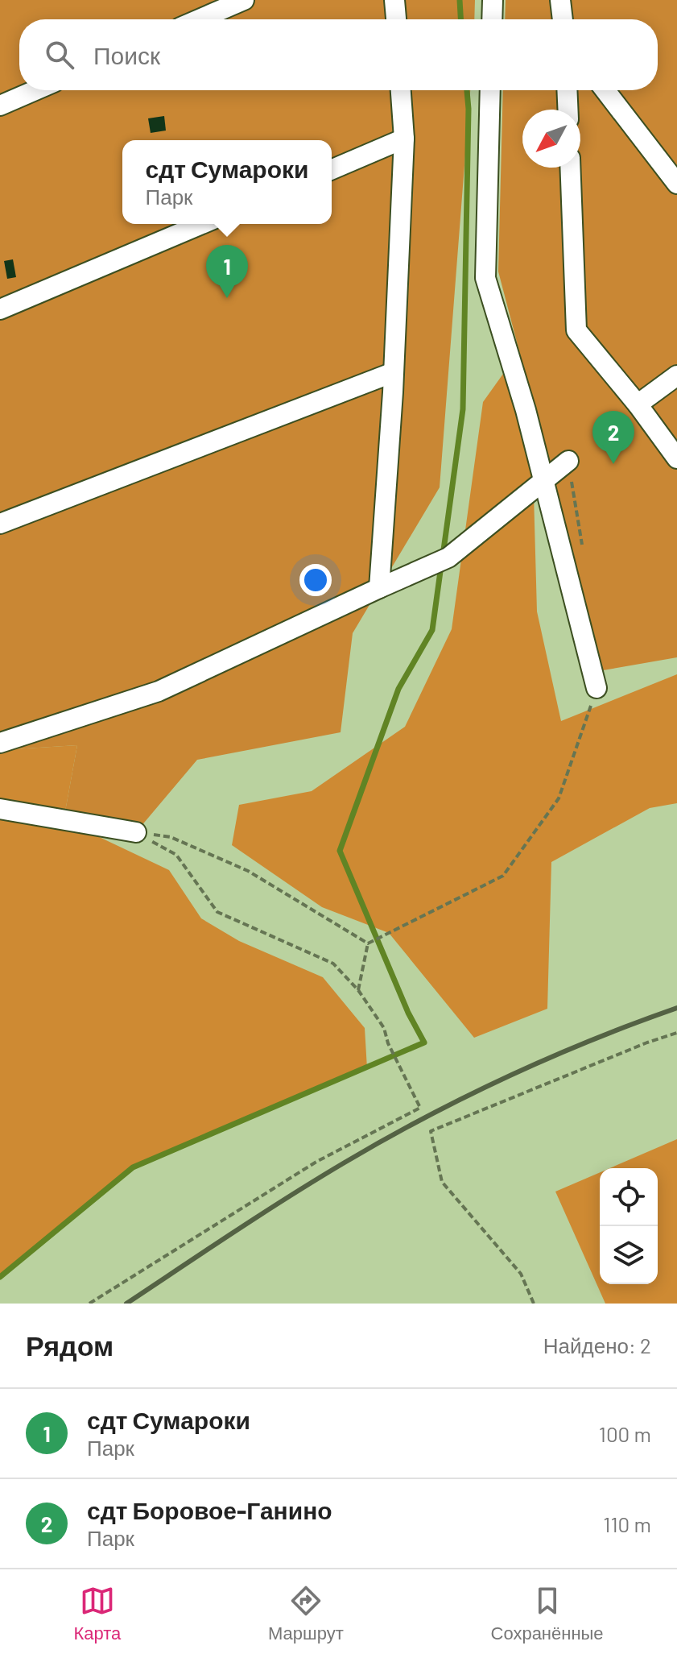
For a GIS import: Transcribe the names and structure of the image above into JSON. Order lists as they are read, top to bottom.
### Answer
{
  "north": "bottom left",
  "page": {
    "search": "Поиск",
    "popup": ["сдт Сумароки", "Парк"],
    "pins": ["1", "2"],
    "heading": ["Рядом", "Найдено: 2"],
    "list": [
      {
        "mark": "1",
        "name": "сдт Сумароки",
        "note": "Парк",
        "value": "100 m"
      },
      {
        "mark": "2",
        "name": "сдт Боровое-Ганино",
        "note": "Парк",
        "value": "110 m"
      }
    ],
    "nav": ["Карта", "Маршрут", "Сохранённые"]
  }
}
